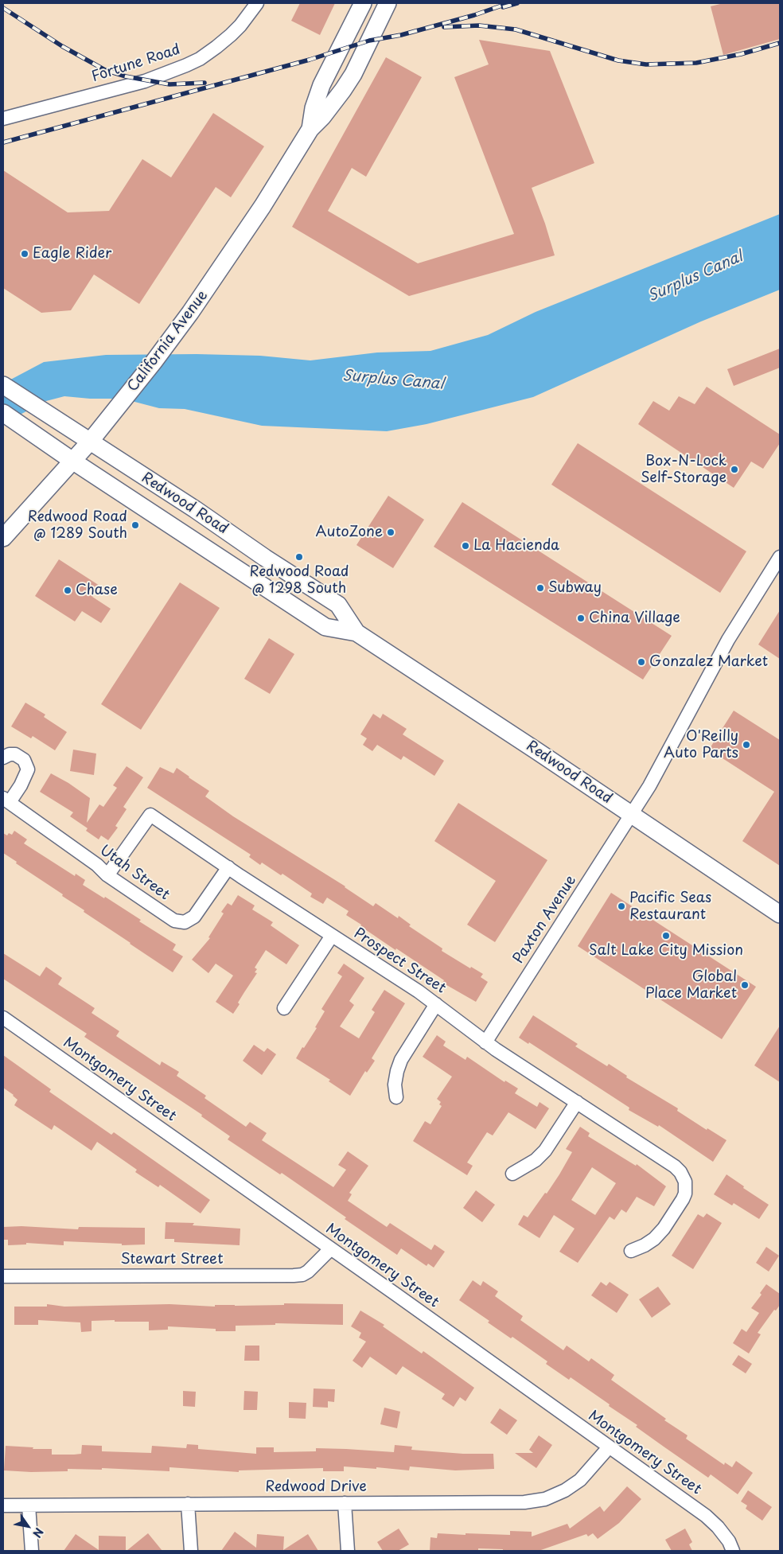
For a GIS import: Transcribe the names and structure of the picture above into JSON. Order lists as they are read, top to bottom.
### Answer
{
  "streets": {
    "main road": ["California Avenue", "Redwood Road"],
    "street": [
      "Fortune Road",
      "Utah Street",
      "Paxton Avenue",
      "Prospect Street",
      "Montgomery Street",
      "Stewart Street",
      "Redwood Drive"
    ]
  },
  "crossings": [
    ["California Avenue", "Redwood Road"],
    ["Redwood Road", "Paxton Avenue"],
    ["Utah Street", "Prospect Street"],
    ["Paxton Avenue", "Prospect Street"],
    ["Montgomery Street", "Stewart Street"],
    ["Montgomery Street", "Redwood Drive"]
  ],
  "water": ["Surplus Canal"],
  "places": [
    "Eagle Rider",
    "Box-N-Lock Self-Storage",
    "Redwood Road @ 1289 South",
    "AutoZone",
    "La Hacienda",
    "Redwood Road @ 1298 South",
    "Subway",
    "Chase",
    "China Village",
    "Gonzalez Market",
    "O'Reilly Auto Parts",
    "Pacific Seas Restaurant",
    "Salt Lake City Mission",
    "Global Place Market"
  ],
  "north": "bottom right"
}
